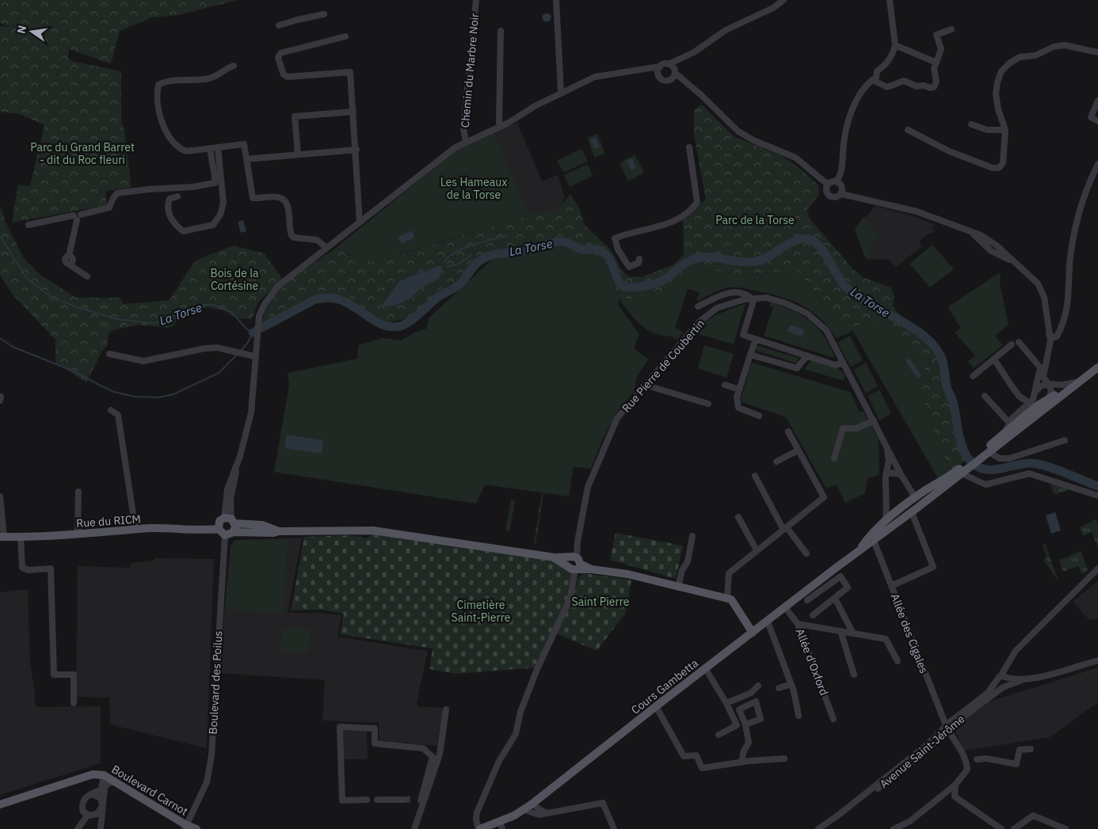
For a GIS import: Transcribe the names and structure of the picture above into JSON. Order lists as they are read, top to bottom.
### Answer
{
  "streets": {
    "main road": ["Rue du RICM", "Cours Gambetta", "Boulevard Carnot"],
    "street": [
      "Chemin du Marbre Noir",
      "Rue Pierre de Coubertin",
      "Allée des Cigales",
      "Allée d'Oxford",
      "Boulevard des Poilus",
      "Avenue Saint-Jérôme"
    ]
  },
  "crossings": [
    ["Rue Pierre de Coubertin", "Cours Gambetta"],
    ["Allée des Cigales", "Cours Gambetta"],
    ["Allée des Cigales", "Avenue Saint-Jérôme"],
    ["Allée d'Oxford", "Cours Gambetta"],
    ["Boulevard des Poilus", "Boulevard Carnot"]
  ],
  "water": ["La Torse"],
  "parks": [
    "Parc du Grand Barret - dit du Roc fleuri",
    "Les Hameaux de la Torse",
    "Parc de la Torse",
    "Bois de la Cortésine",
    "Saint Pierre",
    "Cimetière Saint-Pierre"
  ],
  "north": "left"
}
